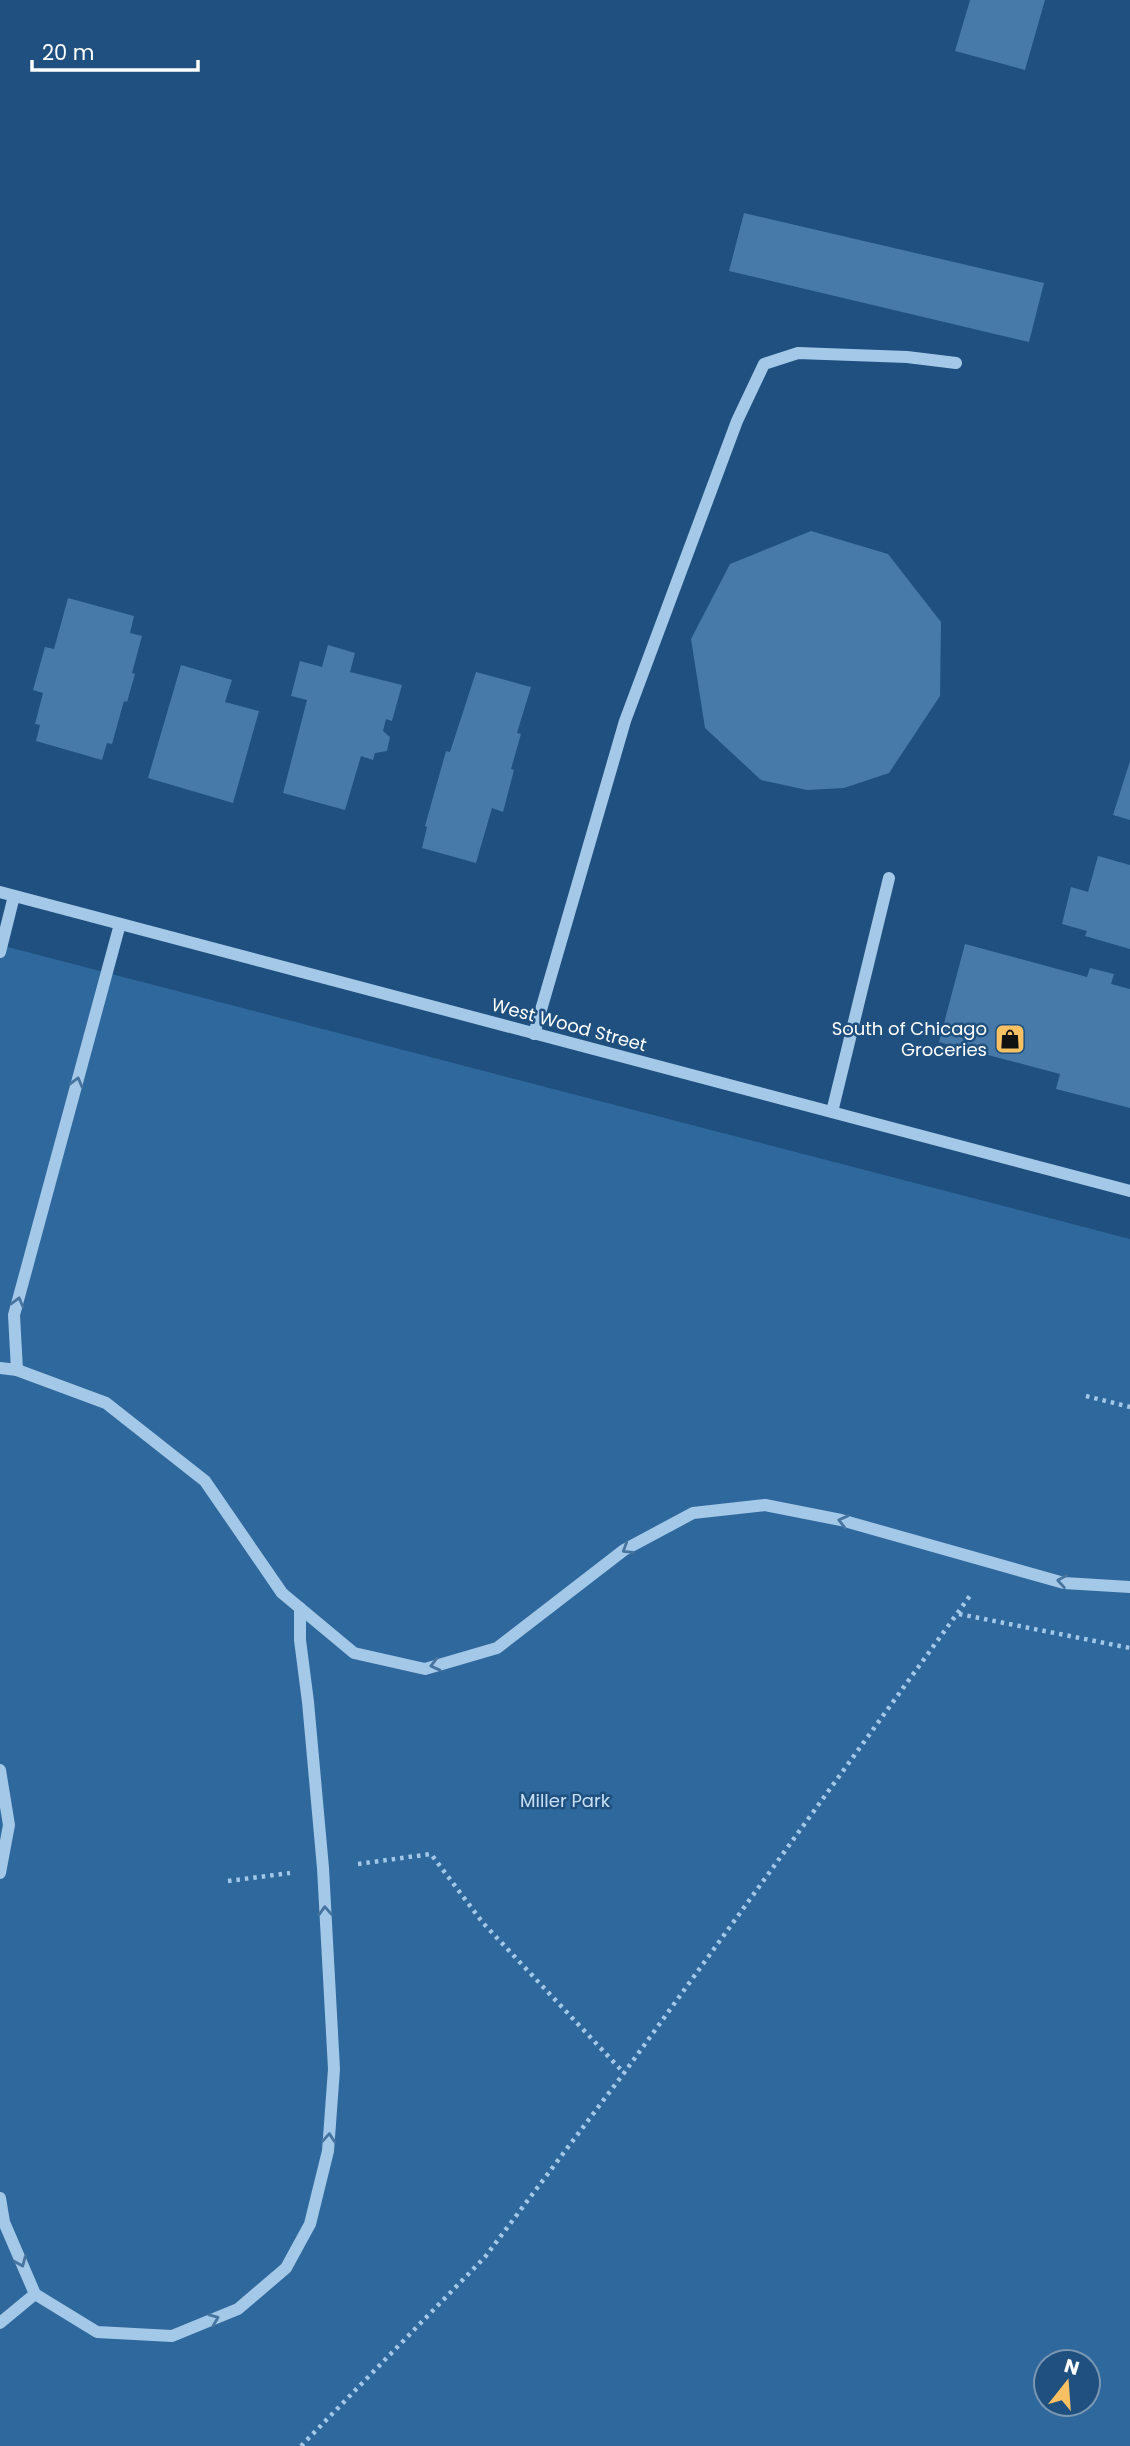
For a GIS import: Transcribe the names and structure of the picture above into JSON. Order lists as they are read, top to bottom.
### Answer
{
  "streets": {
    "street": ["West Wood Street"]
  },
  "parks": ["Miller Park"],
  "places": {
    "shop": ["South of Chicago Groceries"]
  },
  "scale_bar": "20 m",
  "north": "top"
}
